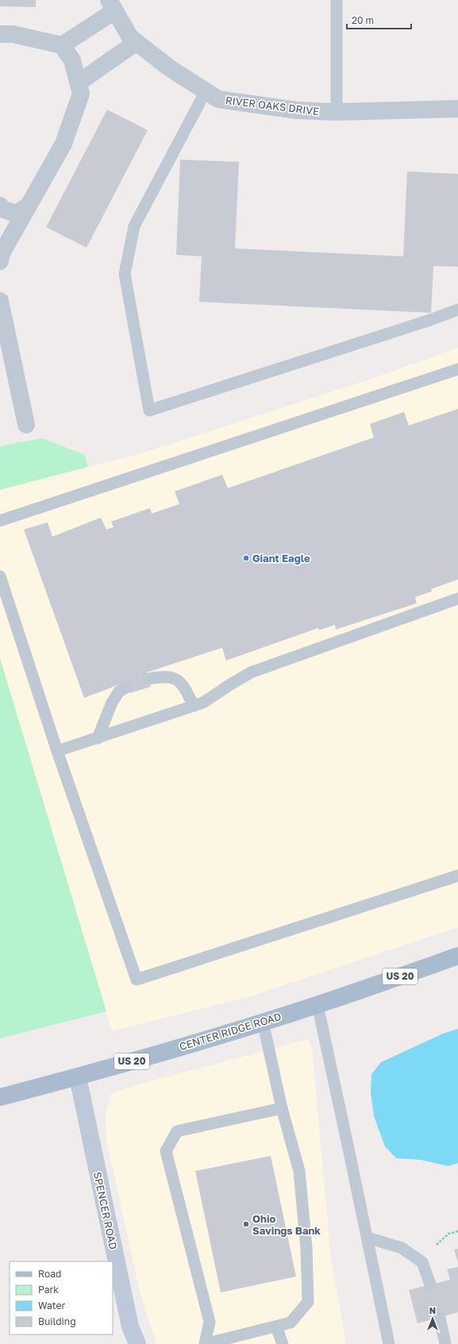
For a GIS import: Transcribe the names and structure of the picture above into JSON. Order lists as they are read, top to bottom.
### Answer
{
  "streets": {
    "main road": ["US 20", "CENTER RIDGE ROAD"],
    "street": ["RIVER OAKS DRIVE", "SPENCER ROAD"]
  },
  "crossings": [
    ["CENTER RIDGE ROAD", "SPENCER ROAD"]
  ],
  "places": ["Giant Eagle", "Ohio Savings Bank"],
  "legend": [
    "Road",
    "Park",
    "Water",
    "Building"
  ],
  "scale_bar": "20 m",
  "north": "top"
}
